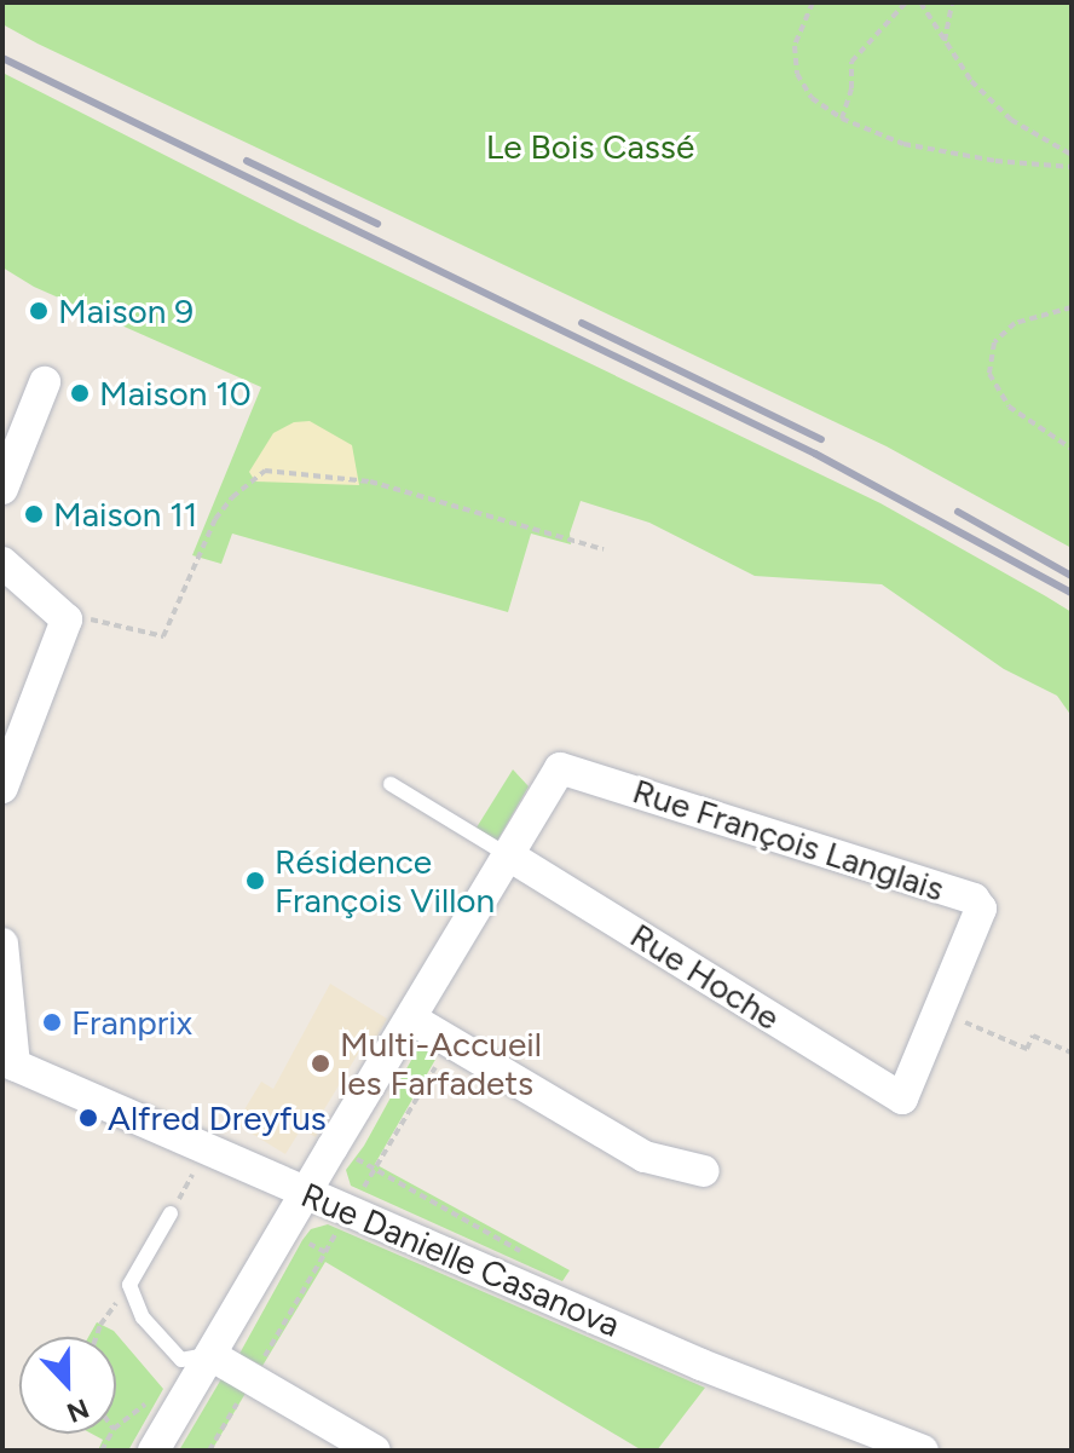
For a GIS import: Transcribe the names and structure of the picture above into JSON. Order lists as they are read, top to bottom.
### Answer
{
  "streets": {
    "street": ["Rue François Langlais", "Rue Hoche", "Rue Danielle Casanova"]
  },
  "crossings": [
    ["Rue François Langlais", "Rue Hoche"]
  ],
  "parks": ["Le Bois Cassé"],
  "places": [
    "Maison 9",
    "Maison 10",
    "Maison 11",
    "Résidence François Villon",
    "Franprix",
    "Multi-Accueil les Farfadets",
    "Alfred Dreyfus"
  ],
  "north": "bottom"
}
